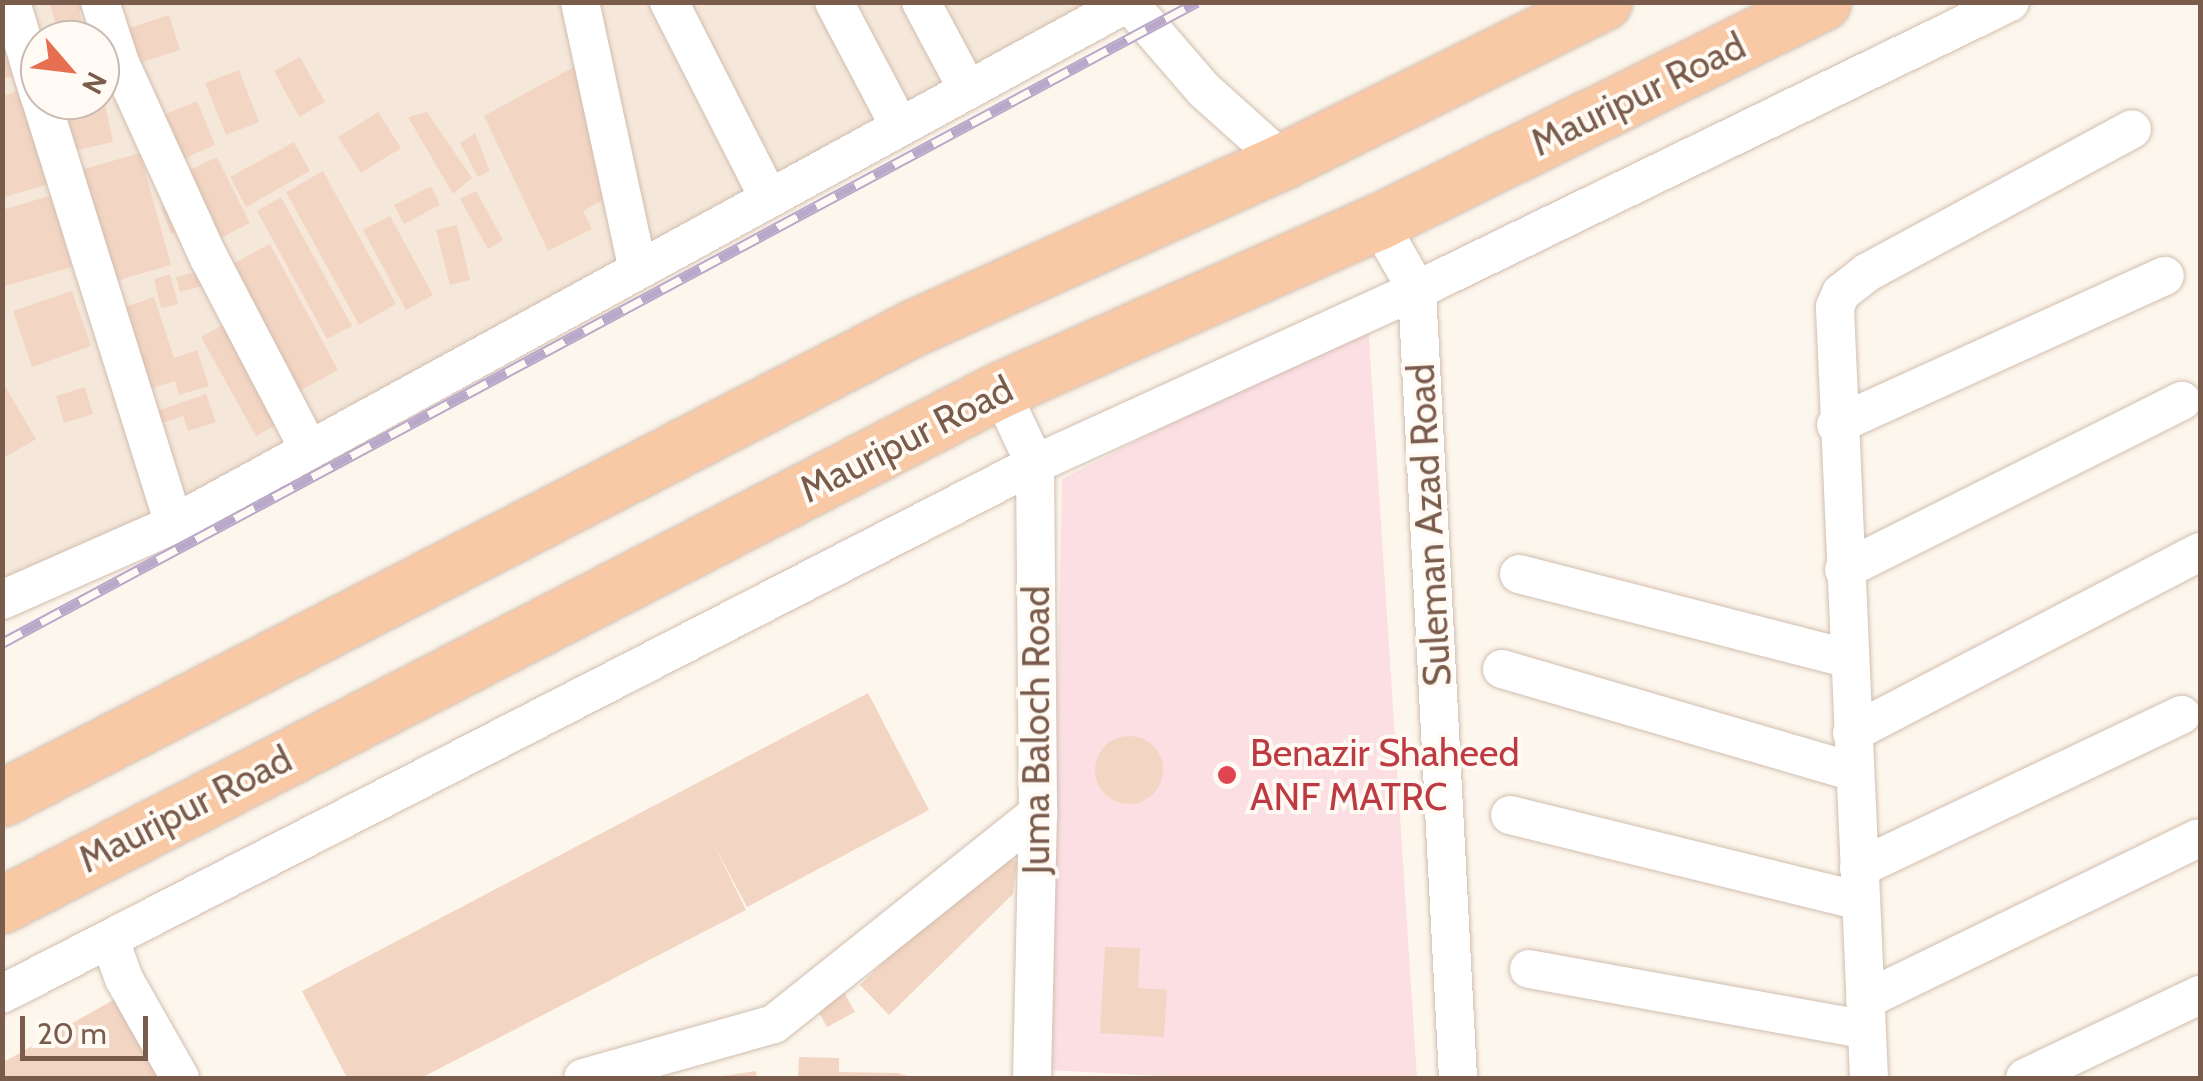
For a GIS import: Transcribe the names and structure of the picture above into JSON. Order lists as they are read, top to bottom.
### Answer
{
  "streets": {
    "highway": ["Mauripur Road"],
    "street": ["Suleman Azad Road", "Juma Baloch Road"]
  },
  "crossings": [
    ["Mauripur Road", "Suleman Azad Road"],
    ["Mauripur Road", "Juma Baloch Road"]
  ],
  "places": ["Benazir Shaheed ANF MATRC"],
  "scale_bar": "20 m",
  "north": "bottom right"
}
